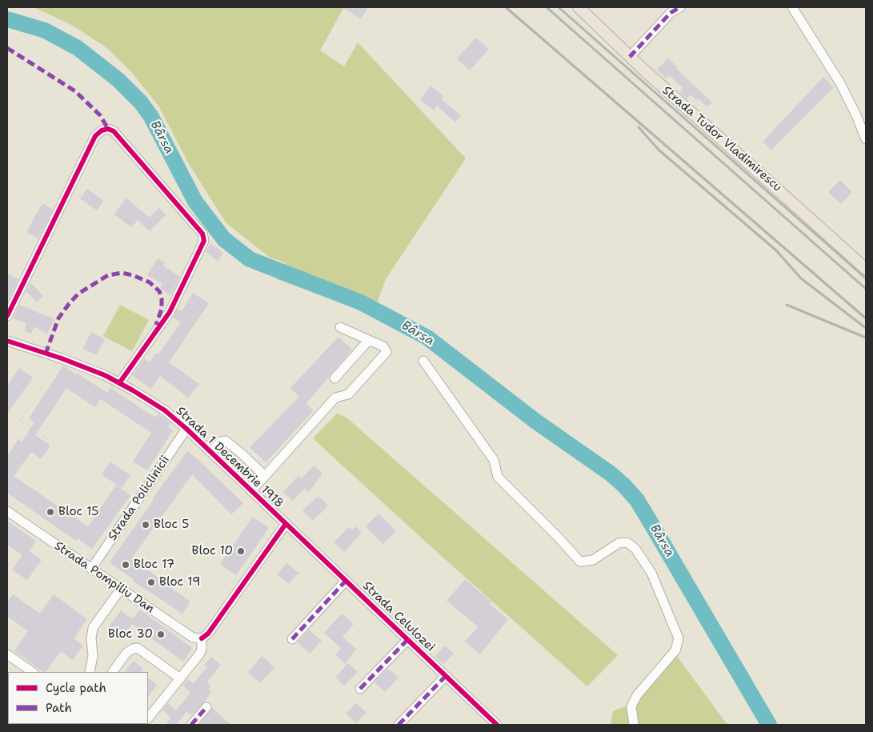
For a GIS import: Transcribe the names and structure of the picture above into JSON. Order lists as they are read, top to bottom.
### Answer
{
  "streets": {
    "main road": ["Strada Tudor Vladimirescu"],
    "street": [
      "Strada 1 Decembrie 1918",
      "Strada Policlinicii",
      "Strada Pompiliu Dan",
      "Strada Celulozei"
    ]
  },
  "crossings": [
    ["Strada 1 Decembrie 1918", "Strada Policlinicii"],
    ["Strada 1 Decembrie 1918", "Strada Pompiliu Dan"],
    ["Strada 1 Decembrie 1918", "Strada Celulozei"],
    ["Strada Policlinicii", "Strada Pompiliu Dan"]
  ],
  "water": ["Bârsa"],
  "places": [
    "Bloc 15",
    "Bloc 5",
    "Bloc 10",
    "Bloc 17",
    "Bloc 19",
    "Bloc 30"
  ],
  "legend": ["Cycle path", "Path"]
}
